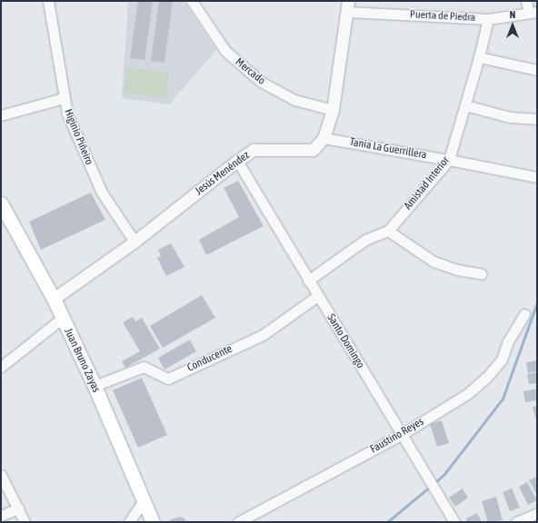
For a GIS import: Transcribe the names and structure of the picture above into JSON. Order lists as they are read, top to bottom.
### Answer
{
  "streets": {
    "main road": ["Juan Bruno Zayas"],
    "street": [
      "Puerta de Piedra",
      "Mercado",
      "Higinio Piñeiro",
      "Tania La Guerrillera",
      "Jesús Menéndez",
      "Amistad Interior",
      "Santo Domingo",
      "Conducente",
      "Faustino Reyes"
    ]
  },
  "crossings": [
    ["Puerta de Piedra", "Jesús Menéndez"],
    ["Puerta de Piedra", "Amistad Interior"],
    ["Mercado", "Jesús Menéndez"],
    ["Higinio Piñeiro", "Jesús Menéndez"],
    ["Tania La Guerrillera", "Jesús Menéndez"],
    ["Tania La Guerrillera", "Amistad Interior"],
    ["Jesús Menéndez", "Santo Domingo"],
    ["Jesús Menéndez", "Juan Bruno Zayas"],
    ["Amistad Interior", "Santo Domingo"],
    ["Santo Domingo", "Conducente"],
    ["Santo Domingo", "Faustino Reyes"],
    ["Conducente", "Juan Bruno Zayas"]
  ],
  "north": "top"
}
